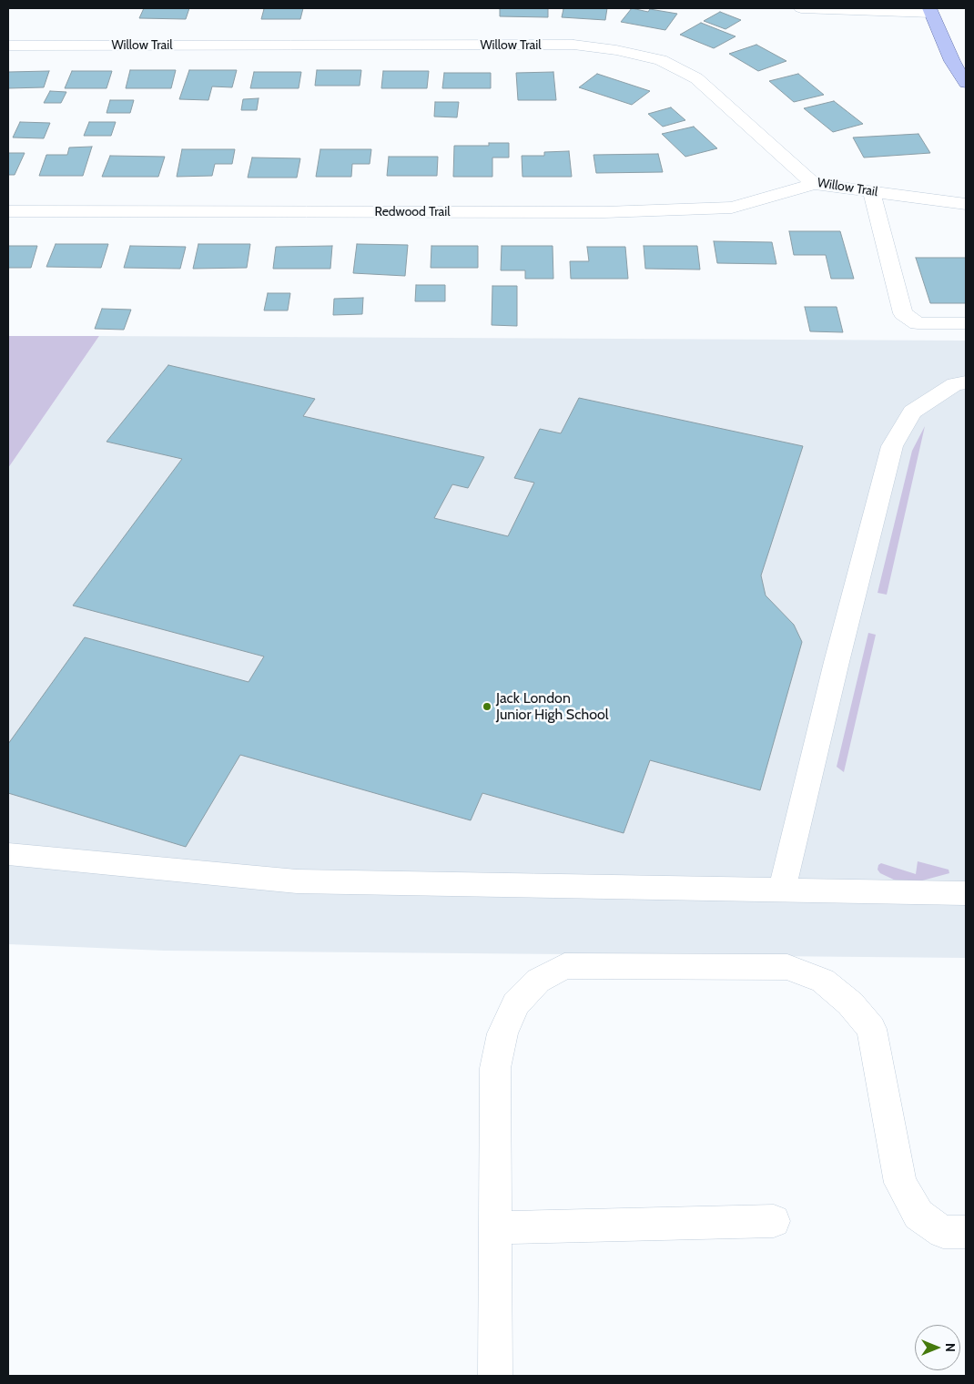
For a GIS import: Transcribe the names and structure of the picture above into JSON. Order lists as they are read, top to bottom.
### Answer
{
  "streets": {
    "street": ["Willow Trail", "Redwood Trail"]
  },
  "crossings": [
    ["Willow Trail", "Redwood Trail"]
  ],
  "places": ["Jack London Junior High School"],
  "north": "right"
}
